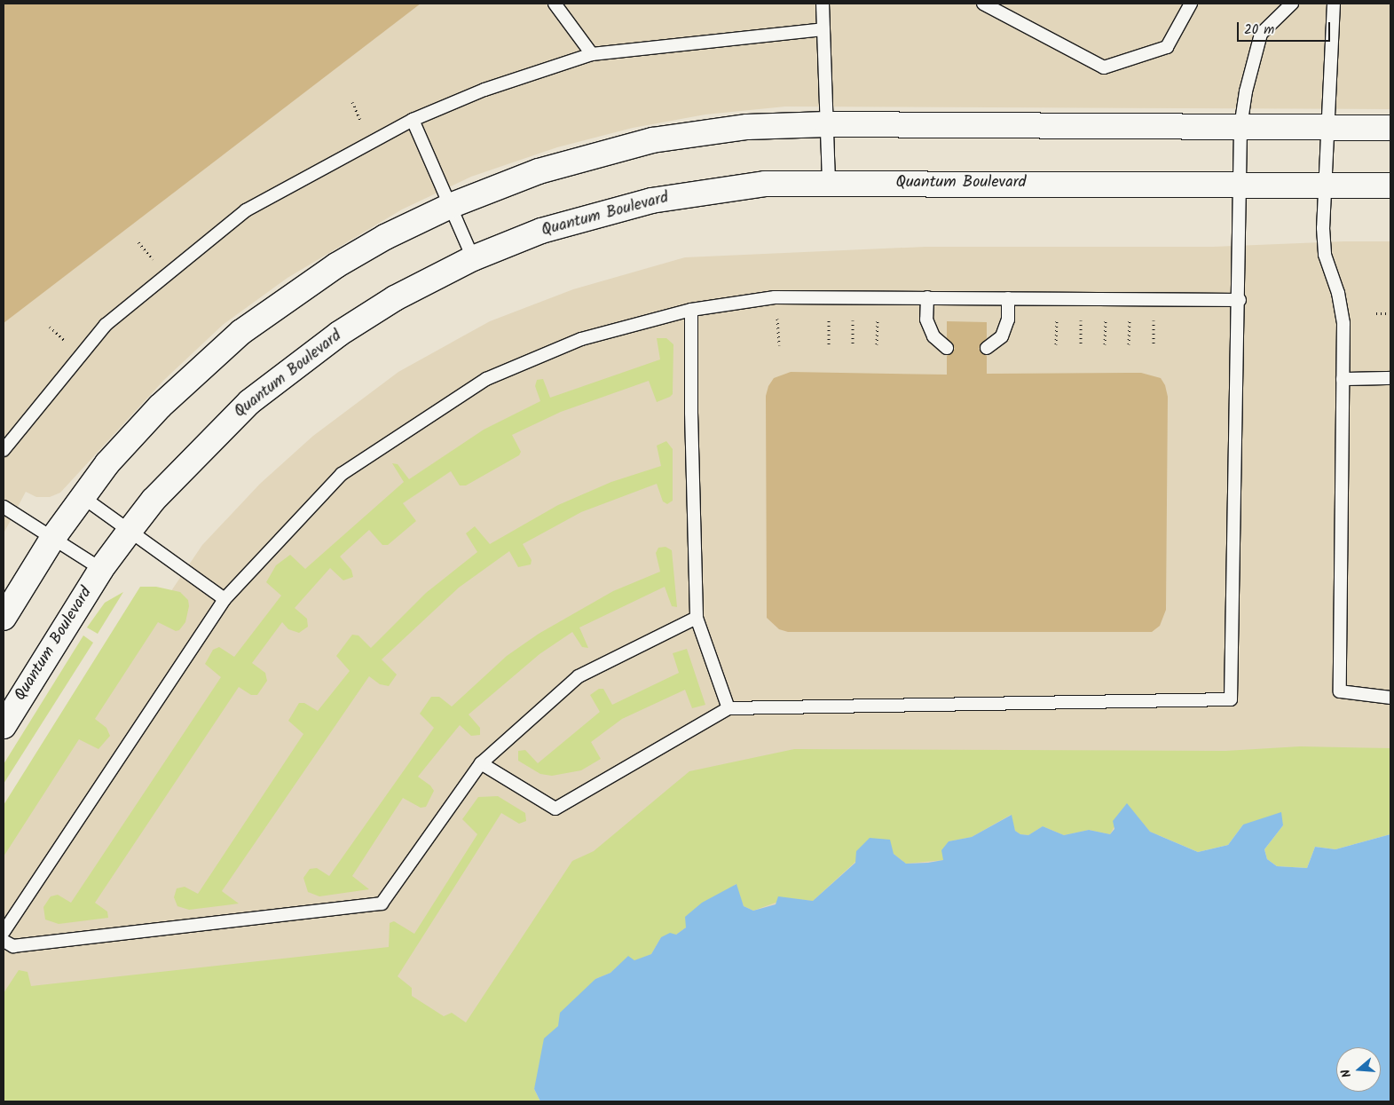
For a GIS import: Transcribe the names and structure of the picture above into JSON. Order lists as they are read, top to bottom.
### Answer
{
  "streets": {
    "street": ["Quantum Boulevard"]
  },
  "scale_bar": "20 m",
  "north": "left"
}
